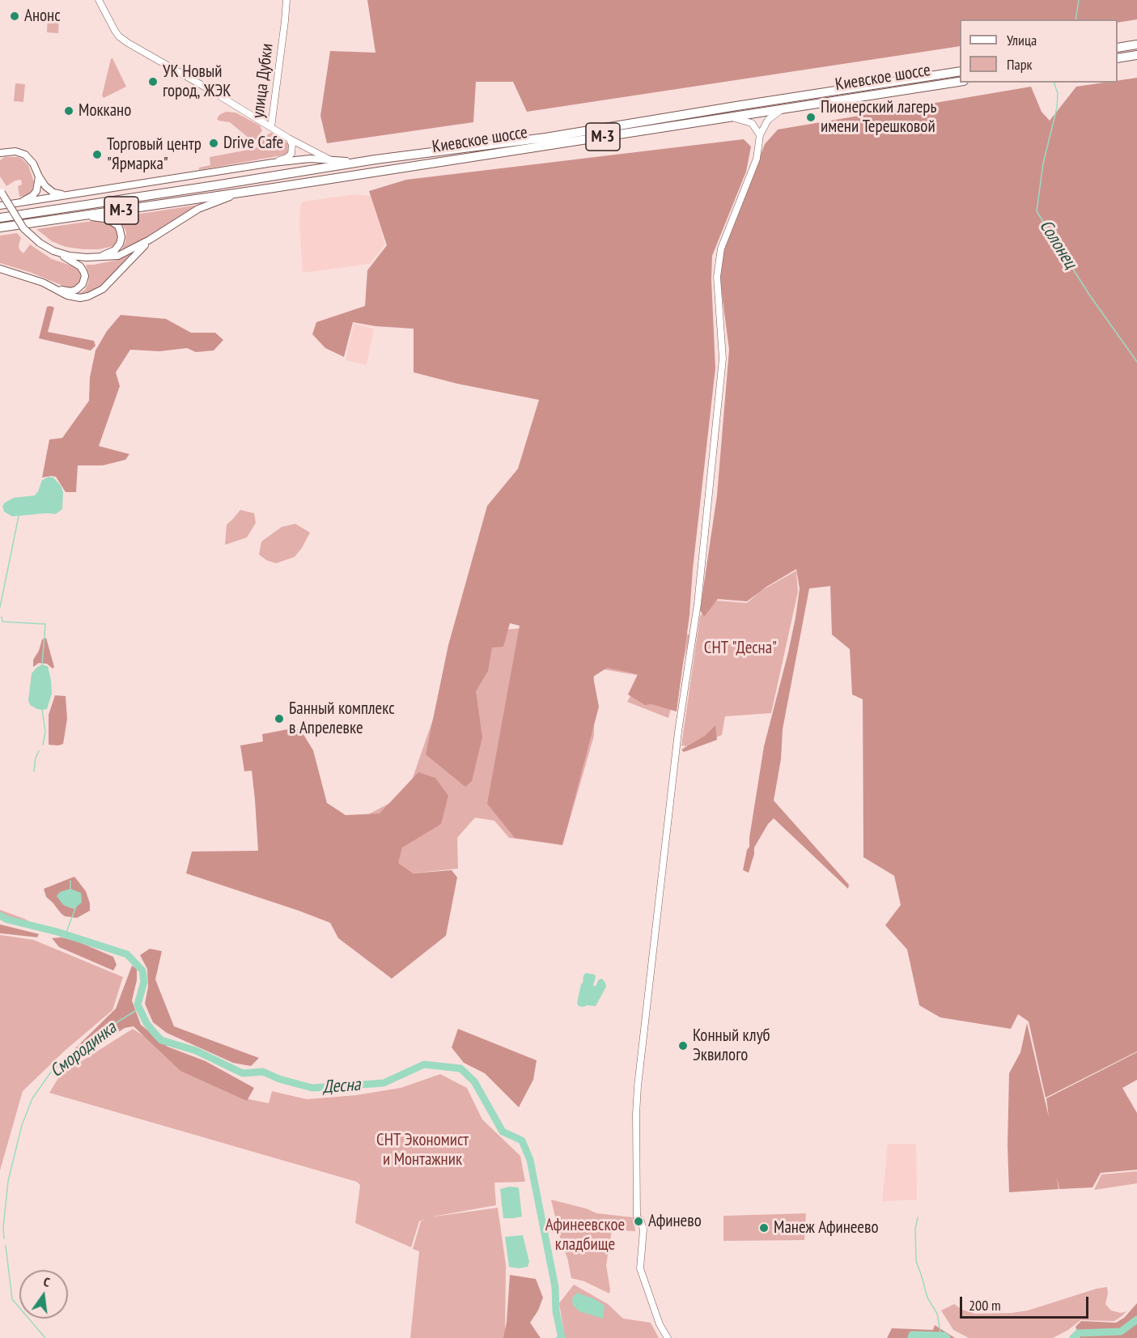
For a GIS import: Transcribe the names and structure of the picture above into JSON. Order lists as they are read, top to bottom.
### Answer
{
  "streets": {
    "highway": ["Киевское шоссе", "М-3"],
    "street": ["улица Дубки"]
  },
  "water": ["Солонец", "Смородинка", "Десна"],
  "parks": ["СНТ \"Десна\"", "СНТ Экономист и Монтажник", "Афинеевское кладбище"],
  "places": [
    "Анонс",
    "УК Новый город, ЖЭК",
    "Моккано",
    "Пионерский лагерь имени Терешковой",
    "Drive Cafe",
    "Торговый центр \"Ярмарка\"",
    "Банный комплекс в Апрелевке",
    "Конный клуб Эквилого",
    "Афинево",
    "Манеж Афинеево"
  ],
  "legend": ["Улица", "Парк"],
  "scale_bar": "200 m",
  "north": "top"
}
